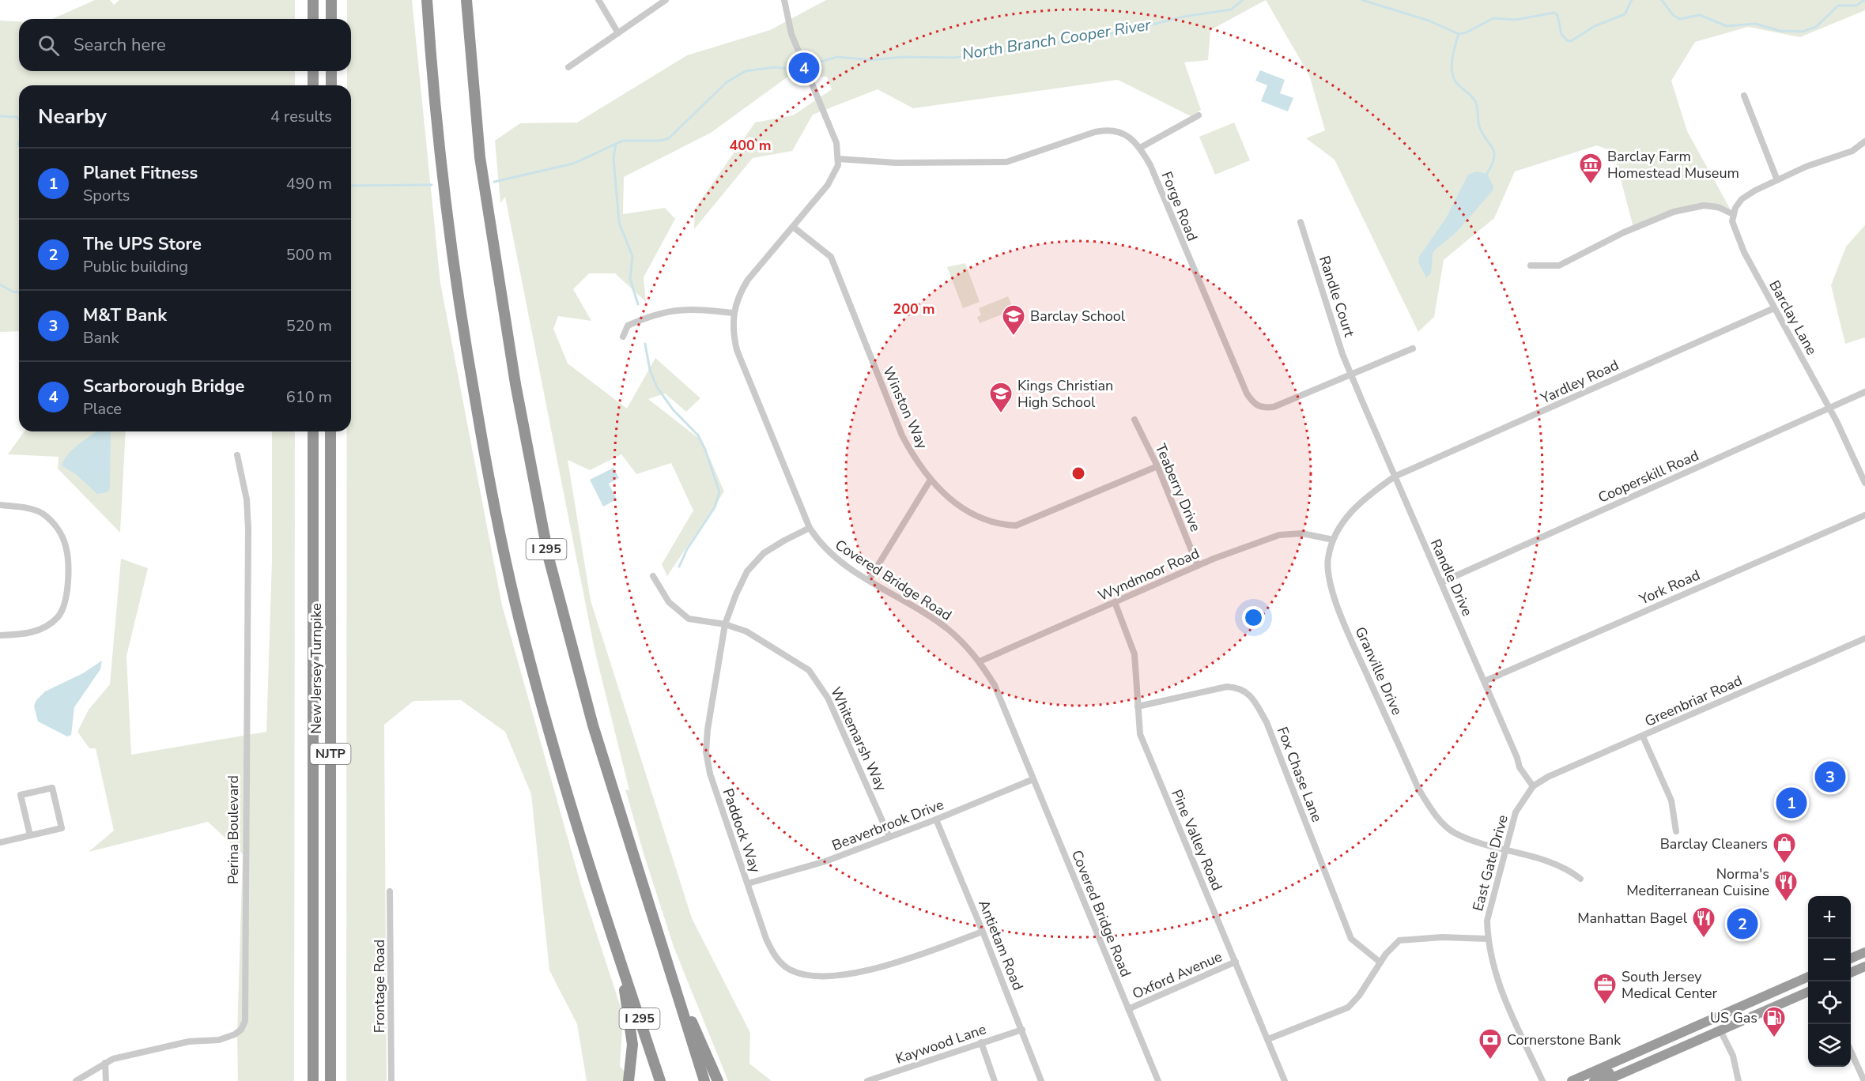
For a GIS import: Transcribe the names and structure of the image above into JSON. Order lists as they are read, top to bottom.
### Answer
{
  "streets": {
    "highway": ["I 295", "New Jersey Turnpike", "NJTP"],
    "street": [
      "Forge Road",
      "Randle Court",
      "Barclay Lane",
      "Yardley Road",
      "Winston Way",
      "Cooperskill Road",
      "Teaberry Drive",
      "Wyndmoor Road",
      "Randle Drive",
      "Covered Bridge Road",
      "York Road",
      "Granville Drive",
      "Greenbriar Road",
      "Whitemarsh Way",
      "Fox Chase Lane",
      "Beaverbrook Drive",
      "Perina Boulevard",
      "Paddock Way",
      "Pine Valley Road",
      "East Gate Drive",
      "Antietam Road",
      "Oxford Avenue",
      "Frontage Road",
      "Kaywood Lane"
    ]
  },
  "crossings": [
    ["Forge Road", "Randle Court"],
    ["Forge Road", "Randle Drive"],
    ["Forge Road", "Covered Bridge Road"],
    ["Randle Court", "Randle Drive"],
    ["Barclay Lane", "Yardley Road"],
    ["Barclay Lane", "Cooperskill Road"],
    ["Yardley Road", "Randle Drive"],
    ["Yardley Road", "Granville Drive"],
    ["Winston Way", "Teaberry Drive"],
    ["Winston Way", "Covered Bridge Road"],
    ["Cooperskill Road", "Randle Drive"],
    ["Teaberry Drive", "Wyndmoor Road"],
    ["Wyndmoor Road", "Covered Bridge Road"],
    ["Wyndmoor Road", "Granville Drive"],
    ["Wyndmoor Road", "Pine Valley Road"],
    ["Randle Drive", "York Road"],
    ["Randle Drive", "Granville Drive"],
    ["Randle Drive", "Greenbriar Road"],
    ["Randle Drive", "East Gate Drive"],
    ["Covered Bridge Road", "Beaverbrook Drive"],
    ["Covered Bridge Road", "Paddock Way"],
    ["Covered Bridge Road", "Oxford Avenue"],
    ["Granville Drive", "East Gate Drive"],
    ["Greenbriar Road", "East Gate Drive"],
    ["Whitemarsh Way", "Beaverbrook Drive"],
    ["Whitemarsh Way", "Paddock Way"],
    ["Fox Chase Lane", "Pine Valley Road"],
    ["Beaverbrook Drive", "Paddock Way"],
    ["Beaverbrook Drive", "Antietam Road"],
    ["Paddock Way", "Antietam Road"],
    ["Pine Valley Road", "Oxford Avenue"],
    ["Antietam Road", "Kaywood Lane"]
  ],
  "water": ["North Branch Cooper River"],
  "places": {
    "museum": ["Barclay Farm Homestead Museum"],
    "school or university": ["Barclay School", "Kings Christian High School"],
    "shop": ["Barclay Cleaners"],
    "restaurant": ["Norma's Mediterranean Cuisine", "Manhattan Bagel"],
    "office": ["South Jersey Medical Center"],
    "fuel station": ["US Gas"],
    "bank": ["Cornerstone Bank"]
  },
  "page": {
    "search": "Search here",
    "pins": [
      "4",
      "3",
      "1",
      "2"
    ],
    "heading": ["Nearby", "4 results"],
    "list": [
      {
        "mark": "1",
        "name": "Planet Fitness",
        "note": "Sports",
        "value": "490 m"
      },
      {
        "mark": "2",
        "name": "The UPS Store",
        "note": "Public building",
        "value": "500 m"
      },
      {
        "mark": "3",
        "name": "M&T Bank",
        "note": "Bank",
        "value": "520 m"
      },
      {
        "mark": "4",
        "name": "Scarborough Bridge",
        "note": "Place",
        "value": "610 m"
      }
    ],
    "map_buttons": ["+", "−"]
  },
  "rings": ["400 m", "200 m"]
}
